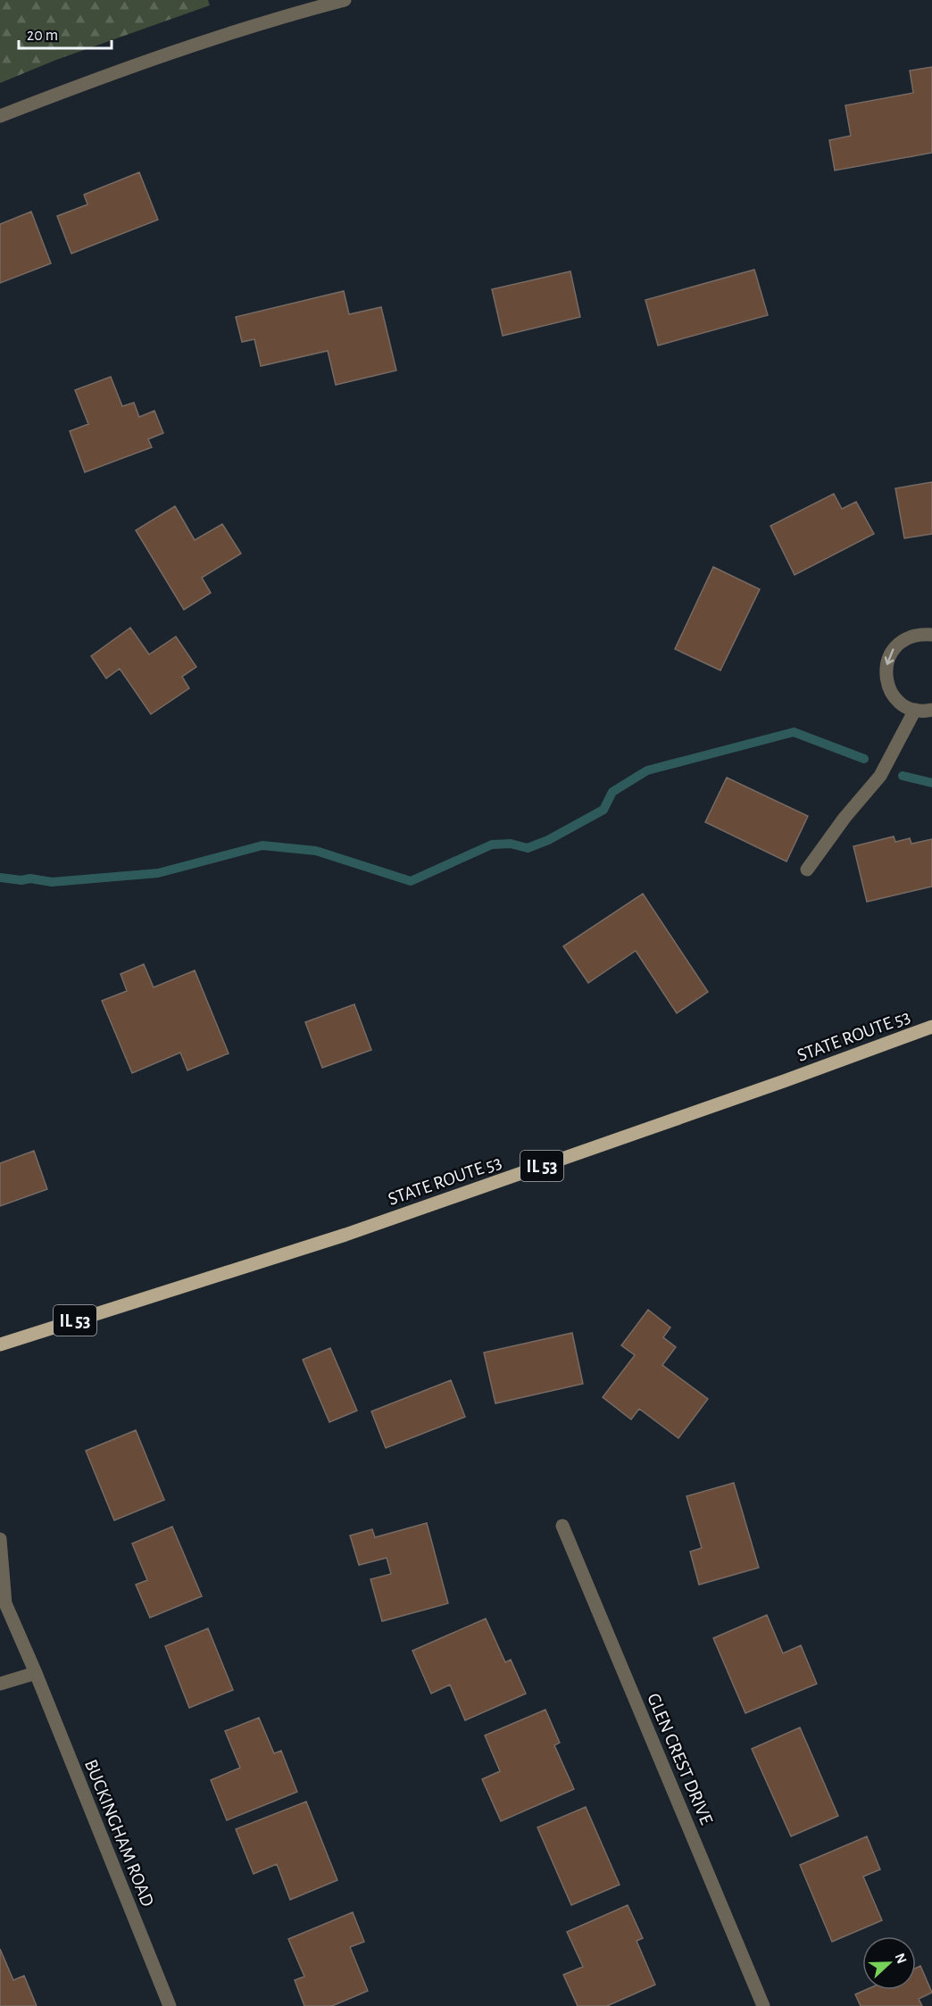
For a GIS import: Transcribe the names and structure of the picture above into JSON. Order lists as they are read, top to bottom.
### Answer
{
  "streets": {
    "main road": ["STATE ROUTE 53", "IL 53"],
    "street": ["GLEN CREST DRIVE", "BUCKINGHAM ROAD"]
  },
  "scale_bar": "20 m",
  "north": "right"
}
